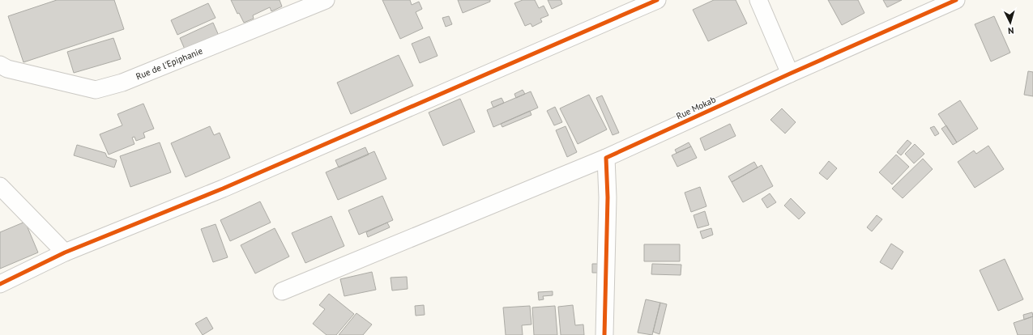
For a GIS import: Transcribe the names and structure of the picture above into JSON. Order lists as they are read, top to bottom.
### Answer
{
  "streets": {
    "street": ["Rue de l'Epiphanie", "Rue Mokab"]
  },
  "north": "bottom"
}
